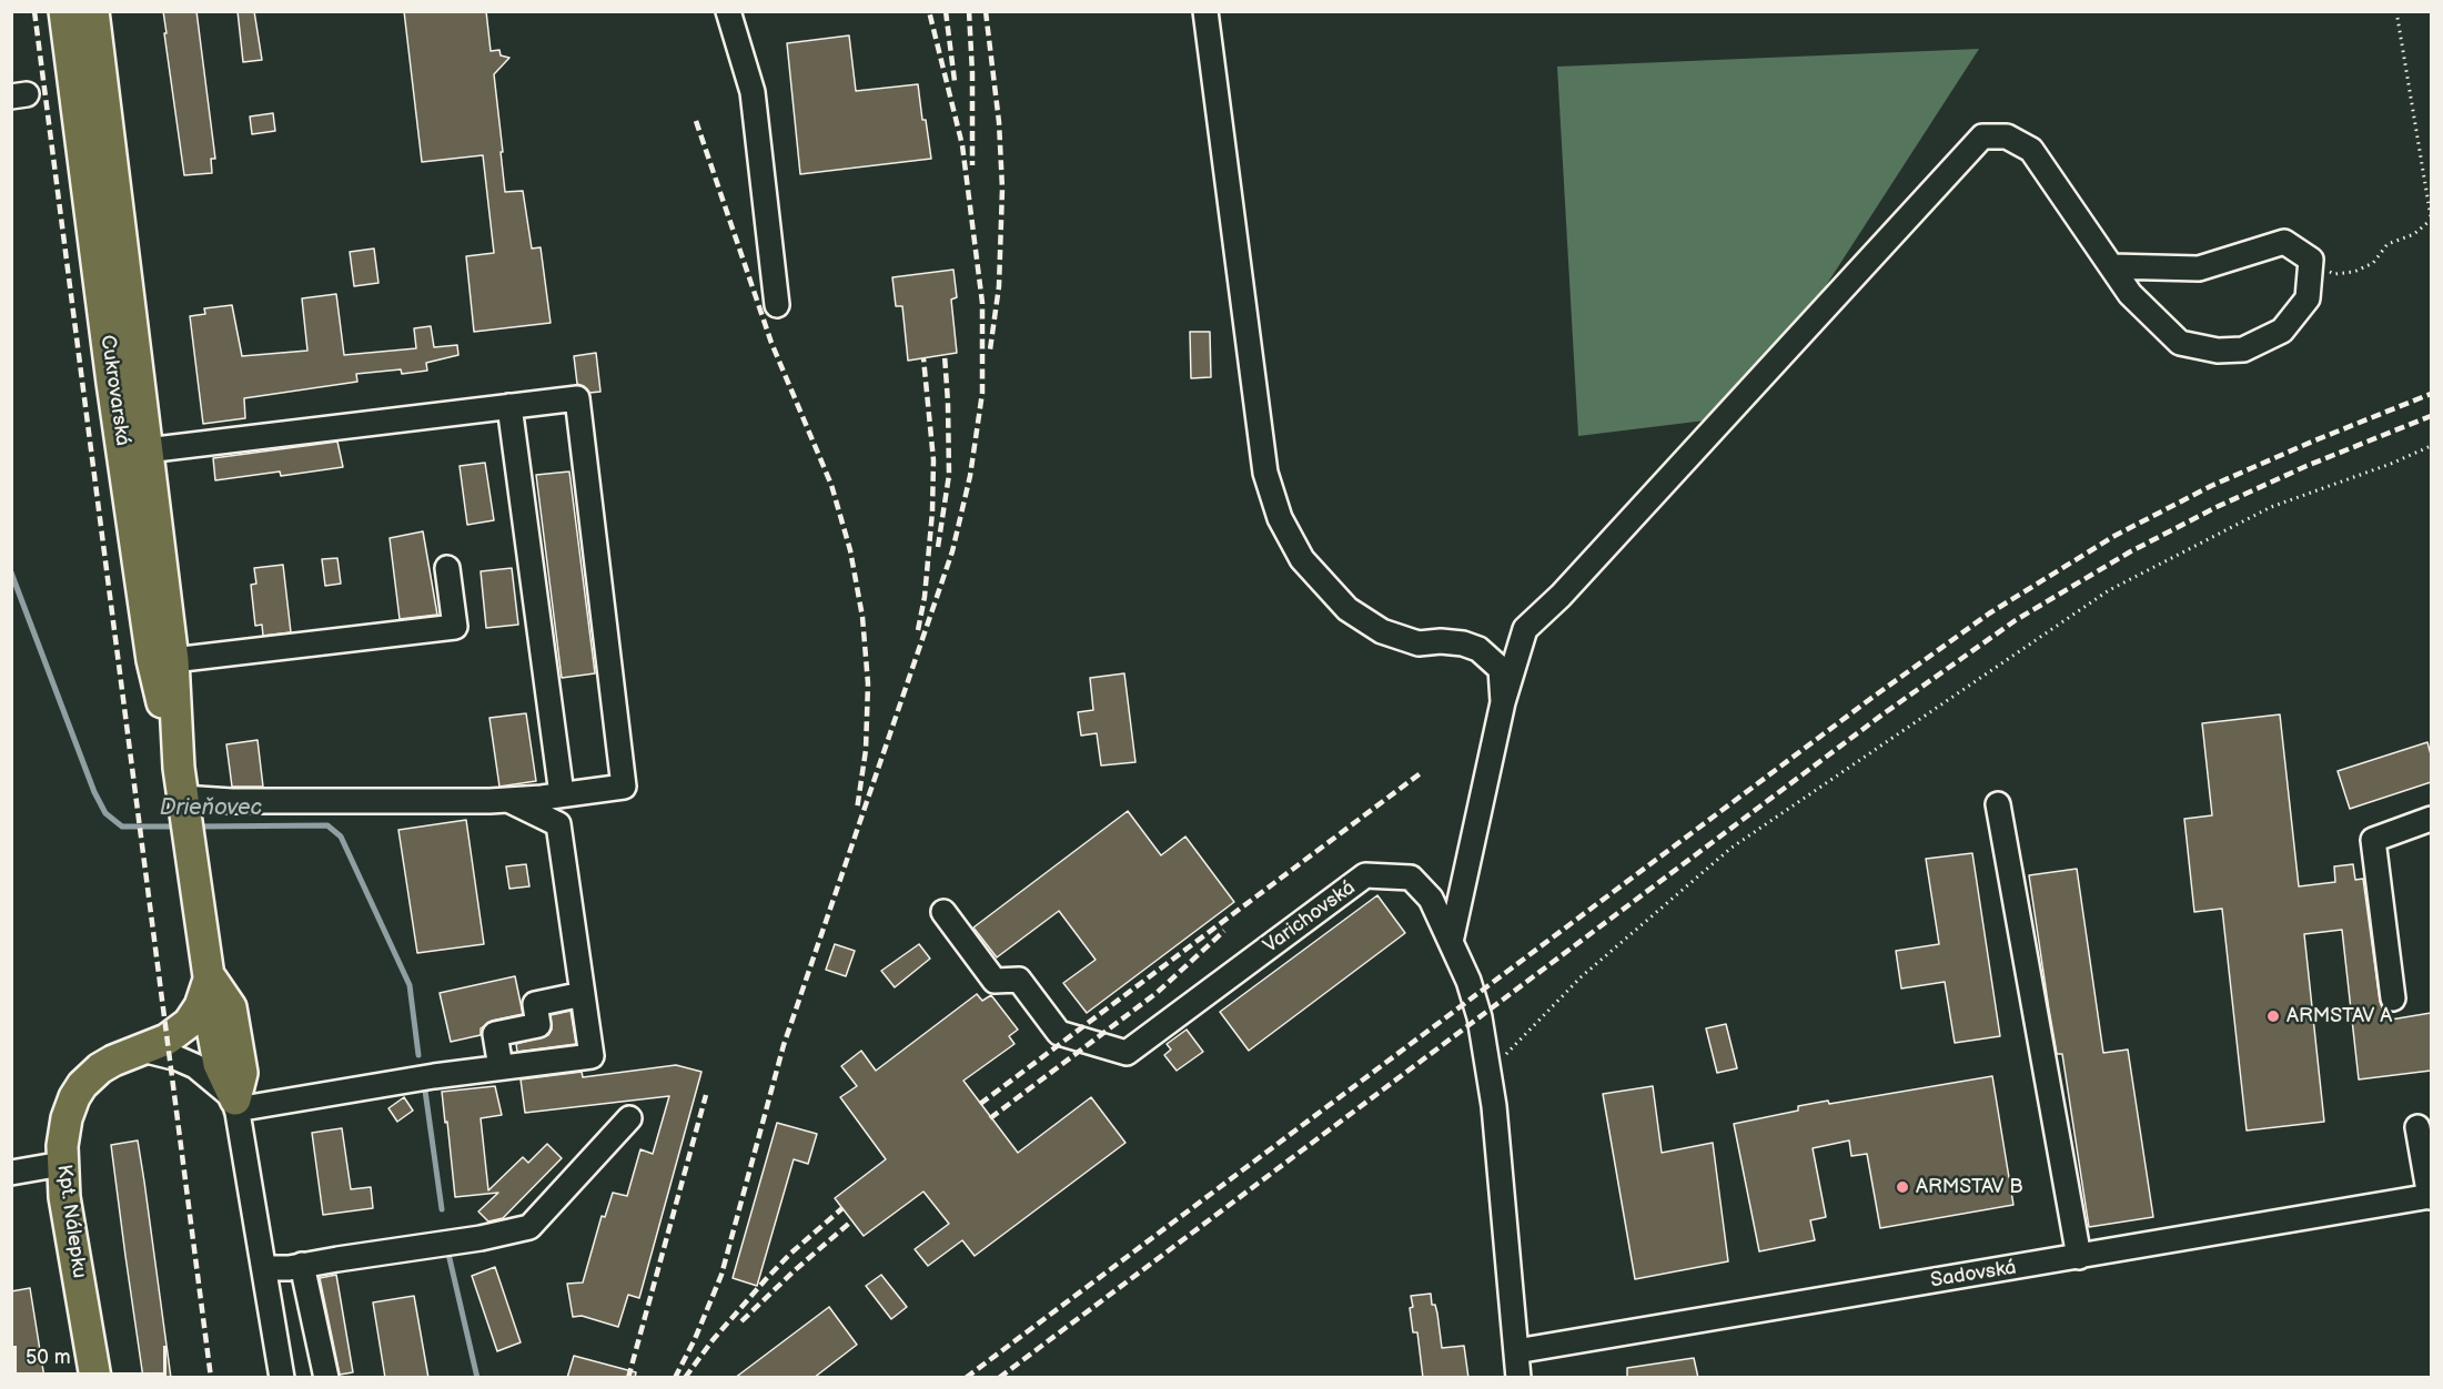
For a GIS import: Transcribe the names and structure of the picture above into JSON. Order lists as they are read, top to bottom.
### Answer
{
  "streets": {
    "main road": ["Cukrovarská", "Kpt. Nálepku"],
    "street": ["Varichovská", "Sadovská"]
  },
  "crossings": [
    ["Cukrovarská", "Kpt. Nálepku"],
    ["Varichovská", "Sadovská"]
  ],
  "water": ["Drieňovec"],
  "places": ["ARMSTAV A", "ARMSTAV B"],
  "scale_bar": "50 m"
}
